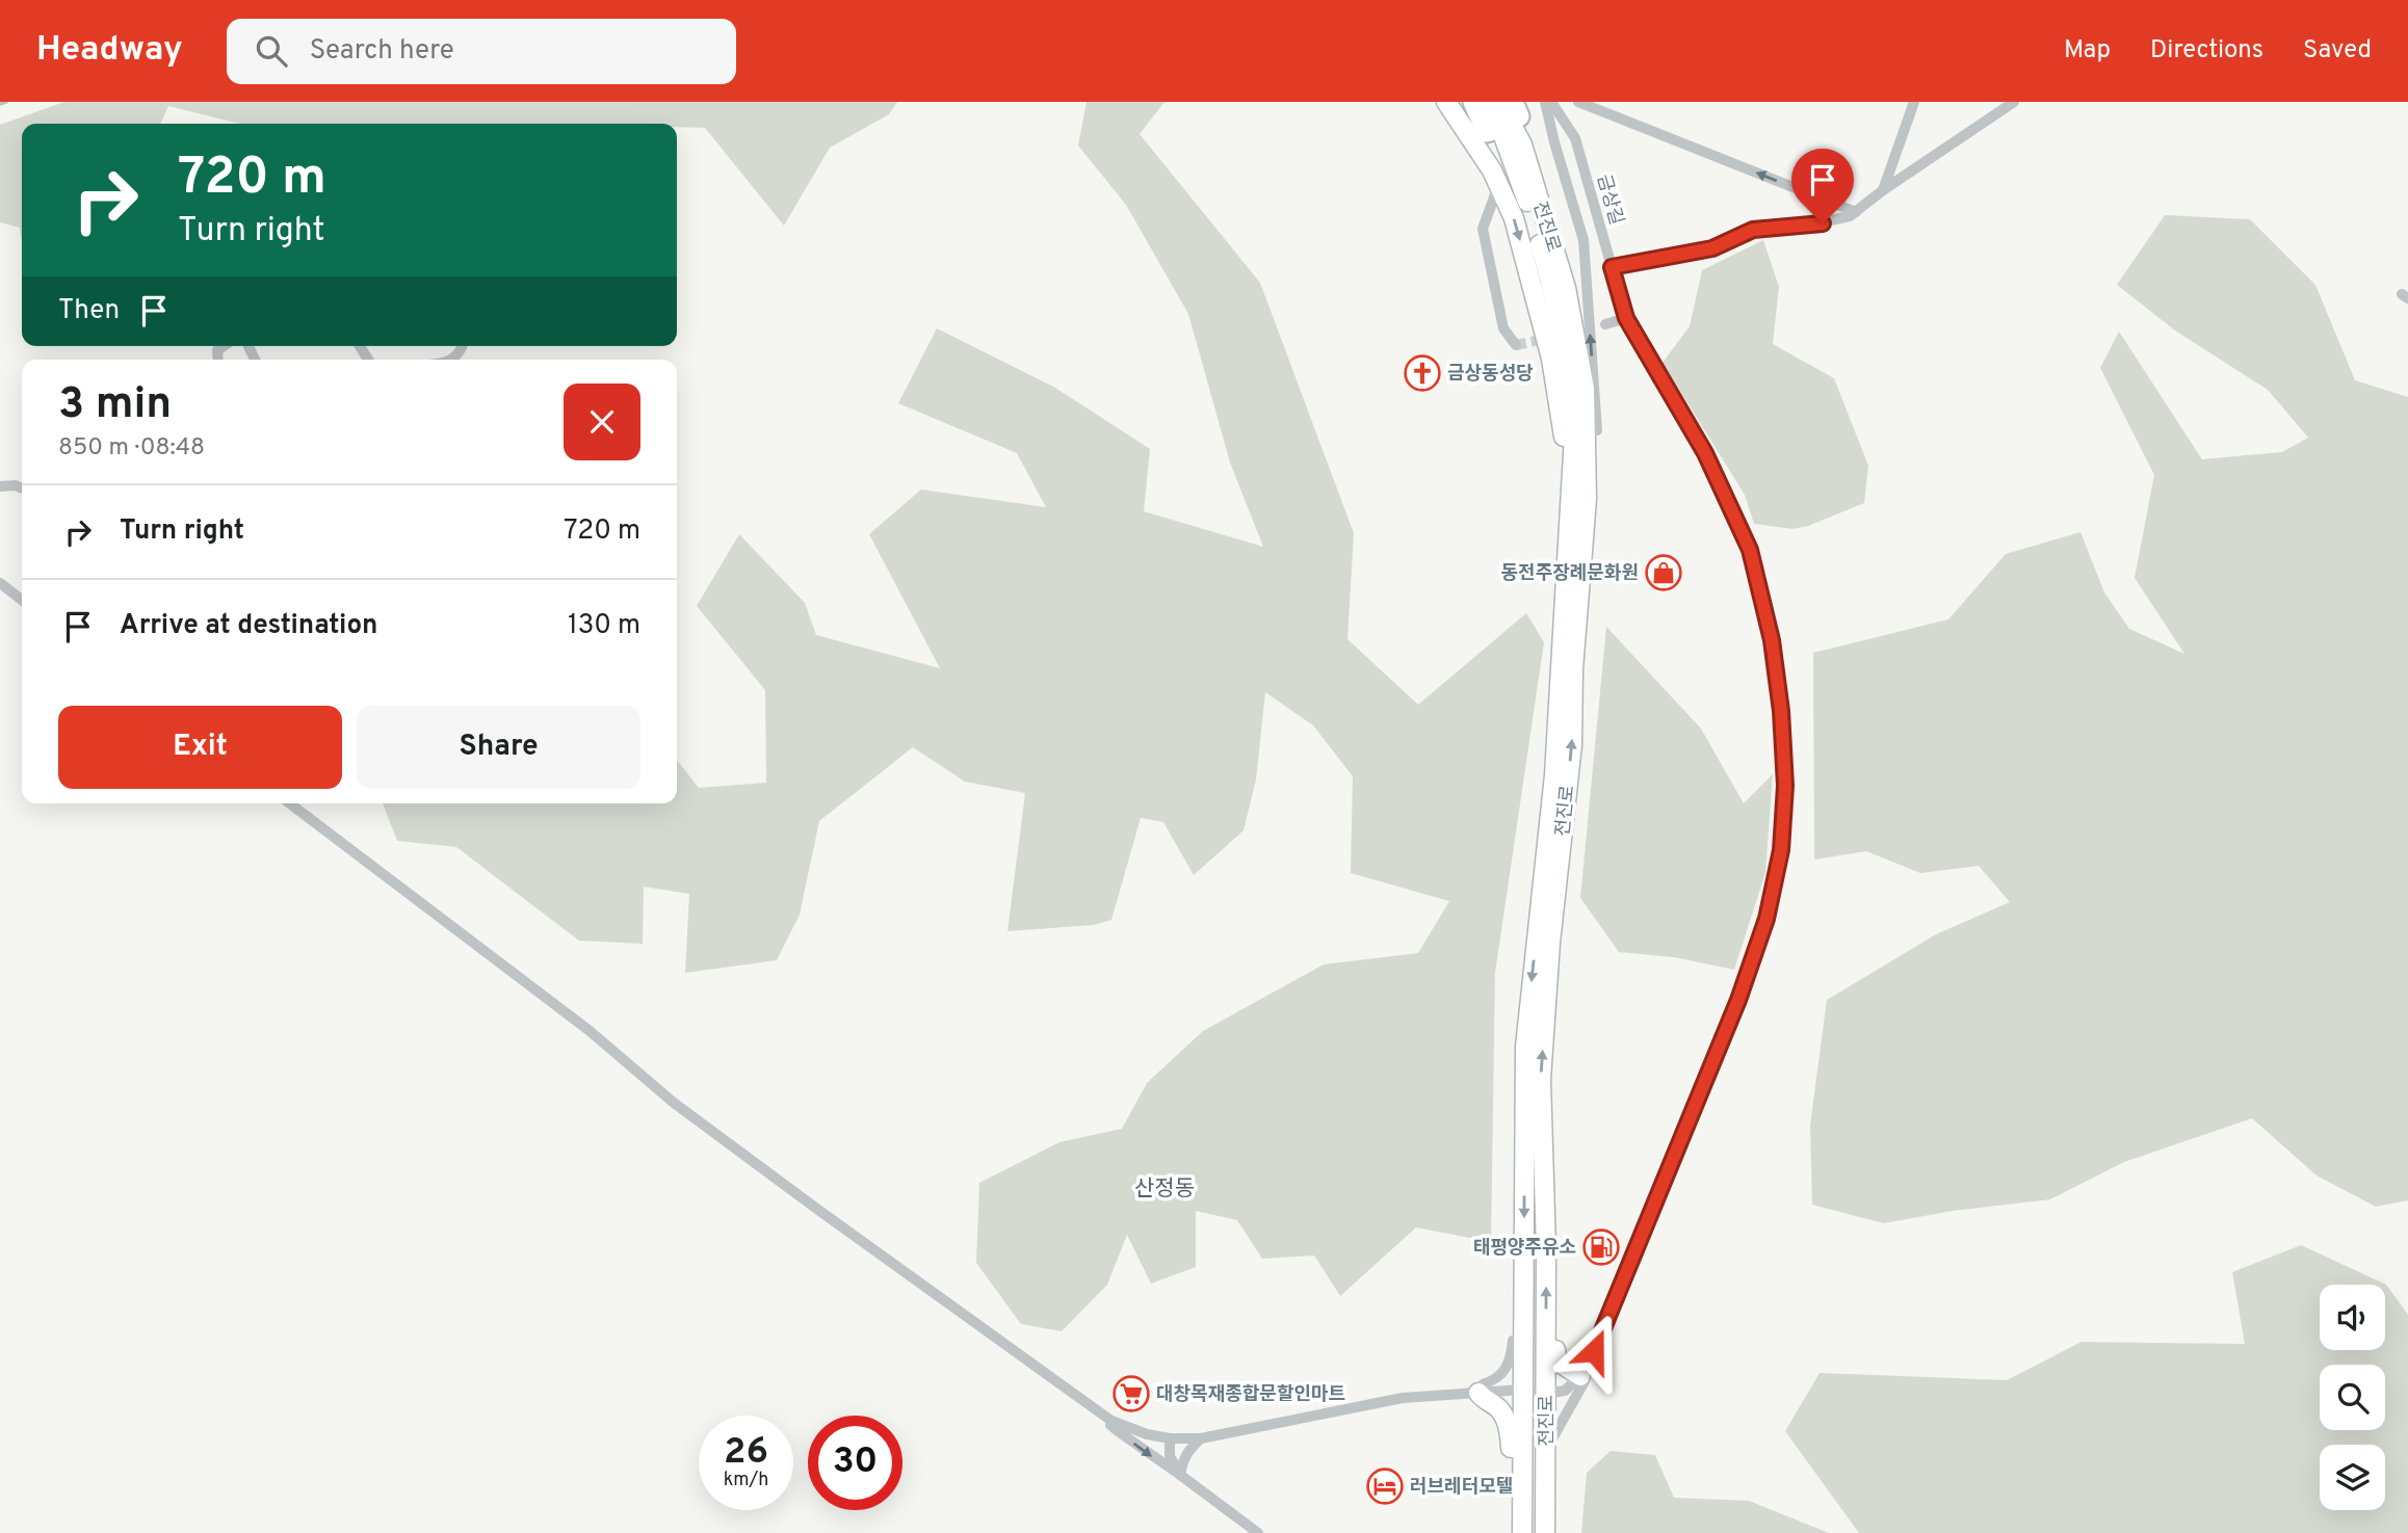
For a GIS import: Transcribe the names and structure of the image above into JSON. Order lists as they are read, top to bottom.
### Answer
{
  "streets": {
    "main road": ["전진로"],
    "street": ["금상길"]
  },
  "crossings": [
    ["금상길", "전진로"]
  ],
  "districts": ["산정동"],
  "places": {
    "church": ["금상동성당"],
    "shop": ["동전주장례문화원"],
    "fuel station": ["태평양주유소"],
    "supermarket": ["대창목재종합문할인마트"],
    "hotel": ["러브레터모텔"]
  },
  "page": {
    "header": "Headway",
    "search": "Search here",
    "nav": ["Map", "Directions", "Saved"],
    "turn": ["720 m", "Turn right"],
    "then": "Then",
    "heading": ["3 min", "850 m · 08:48"],
    "list": [
      {
        "name": "Turn right",
        "value": "720 m"
      },
      {
        "name": "Arrive at destination",
        "value": "130 m"
      }
    ],
    "buttons": ["Exit", "Share"],
    "speed": "26 km/h",
    "limit": "30"
  }
}
